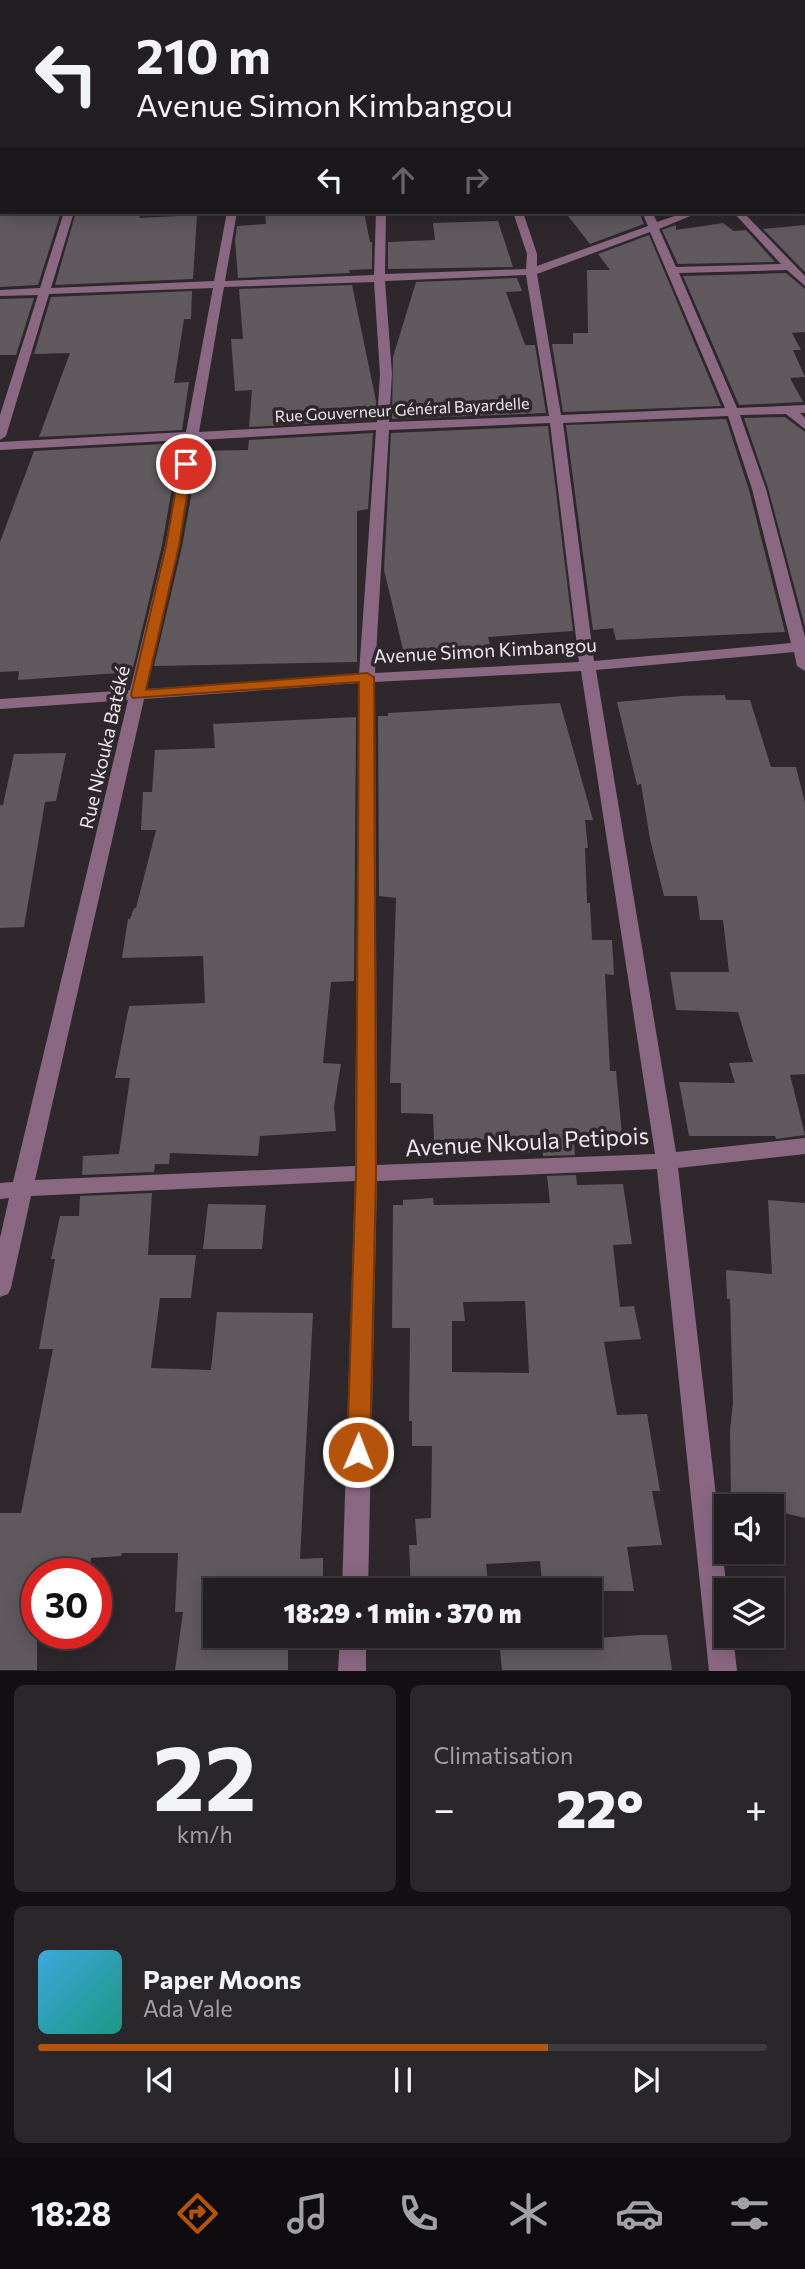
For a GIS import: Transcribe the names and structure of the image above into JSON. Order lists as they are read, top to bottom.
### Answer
{
  "streets": {
    "street": [
      "Rue Gouverneur Général Bayardelle",
      "Avenue Simon Kimbangou",
      "Rue Nkouka Batéké",
      "Avenue Nkoula Petipois"
    ]
  },
  "crossings": [
    ["Rue Gouverneur Général Bayardelle", "Rue Nkouka Batéké"],
    ["Avenue Simon Kimbangou", "Rue Nkouka Batéké"],
    ["Rue Nkouka Batéké", "Avenue Nkoula Petipois"]
  ],
  "page": {
    "turn": ["210 m", "Avenue Simon Kimbangou"],
    "limit": "30",
    "trip": "18:29 · 1 min · 370 m",
    "tile": [
      ["22", "km/h"],
      "Climatisation"
    ],
    "heat": ["−", "22°", "+"],
    "song": ["Paper Moons", "Ada Vale"],
    "tabs": "18:28"
  }
}
